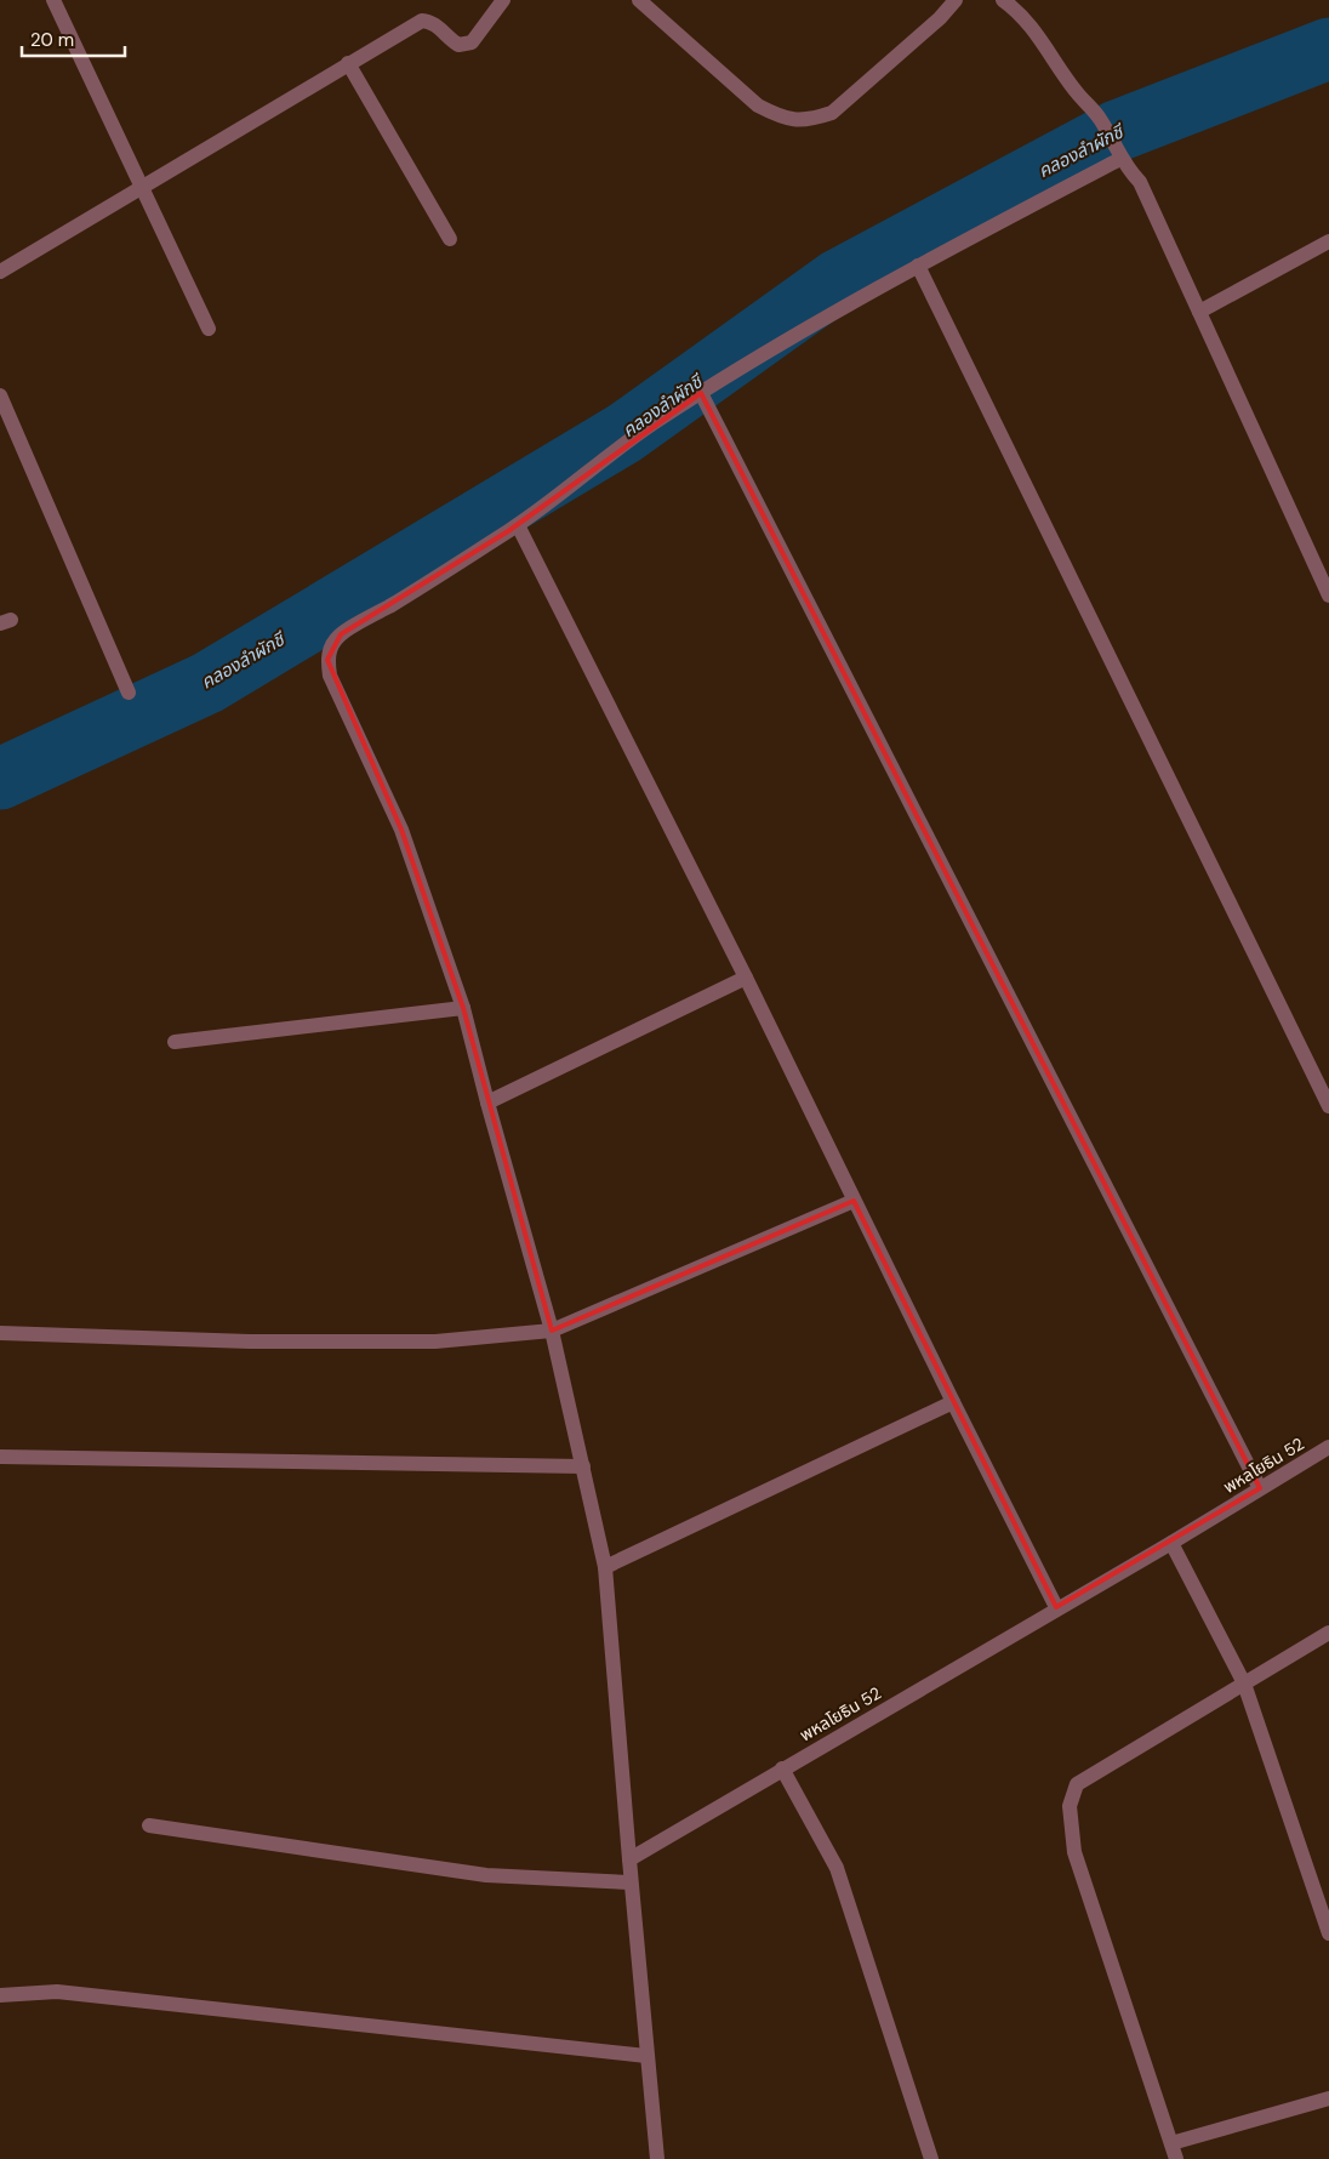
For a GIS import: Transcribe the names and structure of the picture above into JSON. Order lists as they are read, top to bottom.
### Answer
{
  "streets": {
    "street": ["พหลโยธิน 52"]
  },
  "water": ["คลองลำผักชี"],
  "scale_bar": "20 m"
}
